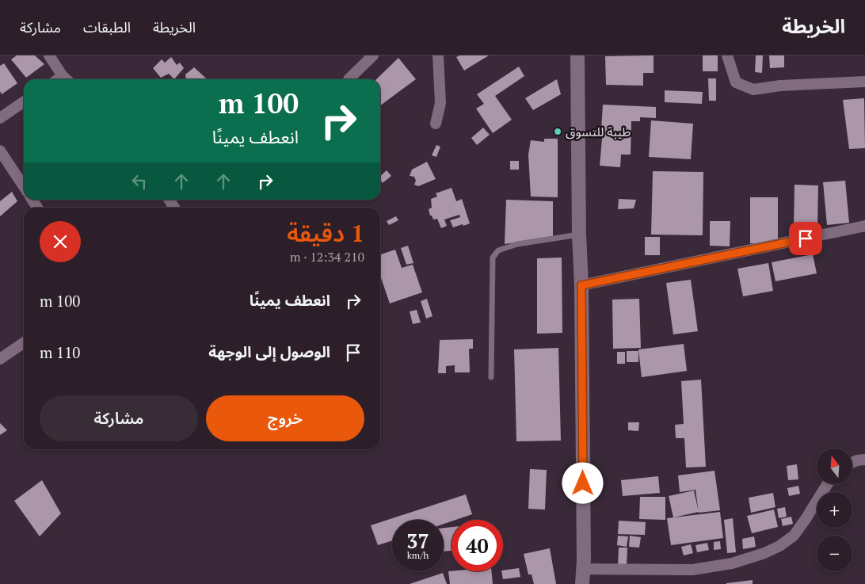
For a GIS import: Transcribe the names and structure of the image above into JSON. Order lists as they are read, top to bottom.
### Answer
{
  "places": ["طيبة للتسوق"],
  "north": "top",
  "page": {
    "header": "الخريطة",
    "nav": ["الخريطة", "الطبقات", "مشاركة"],
    "turn": ["100 m", "انعطف يمينًا"],
    "heading": ["1 دقيقة", "210 m · 12:34"],
    "list": [
      {
        "name": "انعطف يمينًا",
        "value": "100 m"
      },
      {
        "name": "الوصول إلى الوجهة",
        "value": "110 m"
      }
    ],
    "buttons": ["خروج", "مشاركة"],
    "map_buttons": ["+", "−"],
    "speed": "37 km/h",
    "limit": "40"
  }
}
